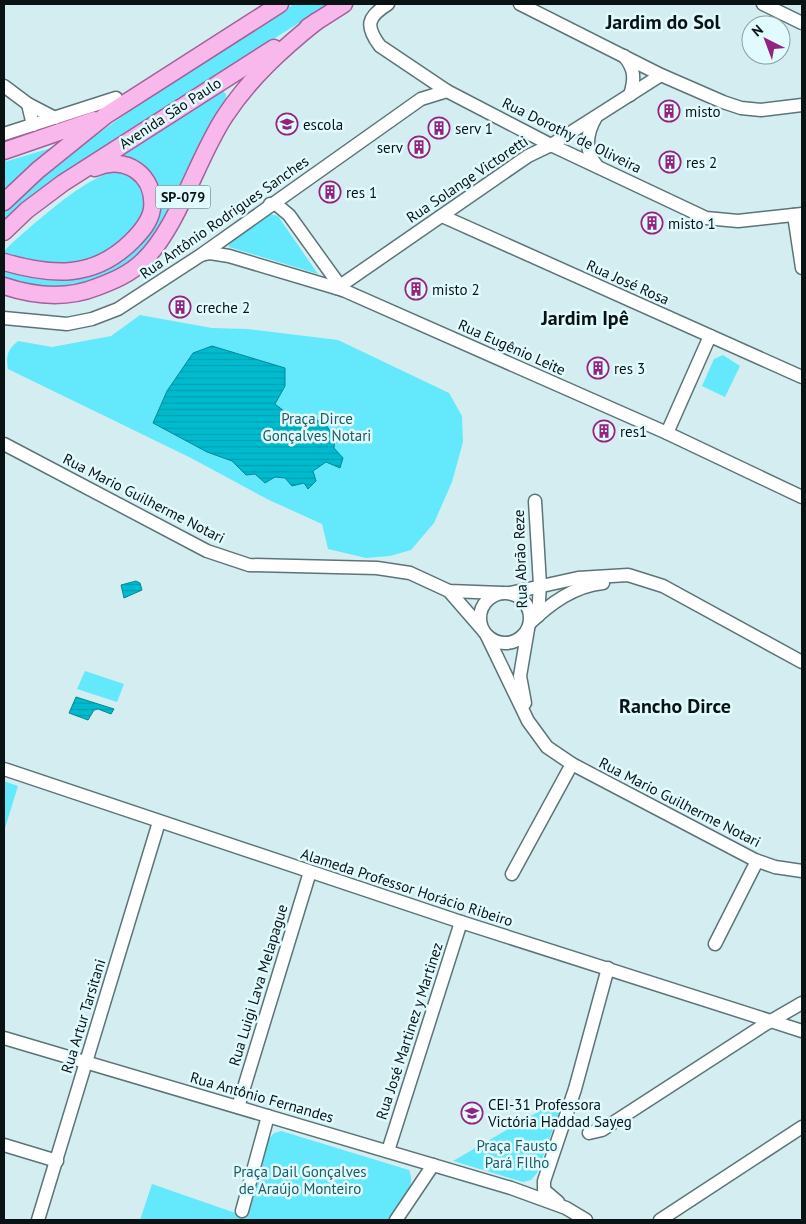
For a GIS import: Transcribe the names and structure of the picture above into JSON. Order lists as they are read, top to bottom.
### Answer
{
  "streets": {
    "main road": ["Avenida São Paulo", "SP-079"],
    "street": [
      "Rua Dorothy de Oliveira",
      "Rua Solange Victoretti",
      "Rua Antônio Rodrigues Sanches",
      "Rua José Rosa",
      "Rua Eugênio Leite",
      "Rua Mario Guilherme Notari",
      "Rua Abrão Reze",
      "Alameda Professor Horácio Ribeiro",
      "Rua Luigi Lava Melapague",
      "Rua Artur Tarsitani",
      "Rua José Martinez y Martinez",
      "Rua Antônio Fernandes"
    ]
  },
  "crossings": [
    ["Avenida São Paulo", "SP-079"],
    ["Rua Dorothy de Oliveira", "Rua Solange Victoretti"],
    ["Rua Dorothy de Oliveira", "Rua Antônio Rodrigues Sanches"],
    ["Rua Solange Victoretti", "Rua José Rosa"],
    ["Rua Solange Victoretti", "Rua Eugênio Leite"],
    ["Rua Antônio Rodrigues Sanches", "Rua Eugênio Leite"],
    ["Rua Mario Guilherme Notari", "Rua Abrão Reze"],
    ["Alameda Professor Horácio Ribeiro", "Rua Luigi Lava Melapague"],
    ["Alameda Professor Horácio Ribeiro", "Rua Artur Tarsitani"],
    ["Alameda Professor Horácio Ribeiro", "Rua José Martinez y Martinez"],
    ["Rua Luigi Lava Melapague", "Rua Antônio Fernandes"],
    ["Rua Artur Tarsitani", "Rua Antônio Fernandes"],
    ["Rua José Martinez y Martinez", "Rua Antônio Fernandes"]
  ],
  "districts": ["Jardim do Sol", "Jardim Ipê", "Rancho Dirce"],
  "parks": ["Praça Dirce Gonçalves Notari", "Praça Fausto Pará FIlho", "Praça Dail Gonçalves de Araújo Monteiro"],
  "places": {
    "building": [
      "misto",
      "serv 1",
      "serv",
      "res 2",
      "res 1",
      "misto 1",
      "misto 2",
      "creche 2",
      "res 3",
      "res1"
    ],
    "school or university": ["escola", "CEI-31 Professora Victória Haddad Sayeg"]
  },
  "north": "top left"
}
